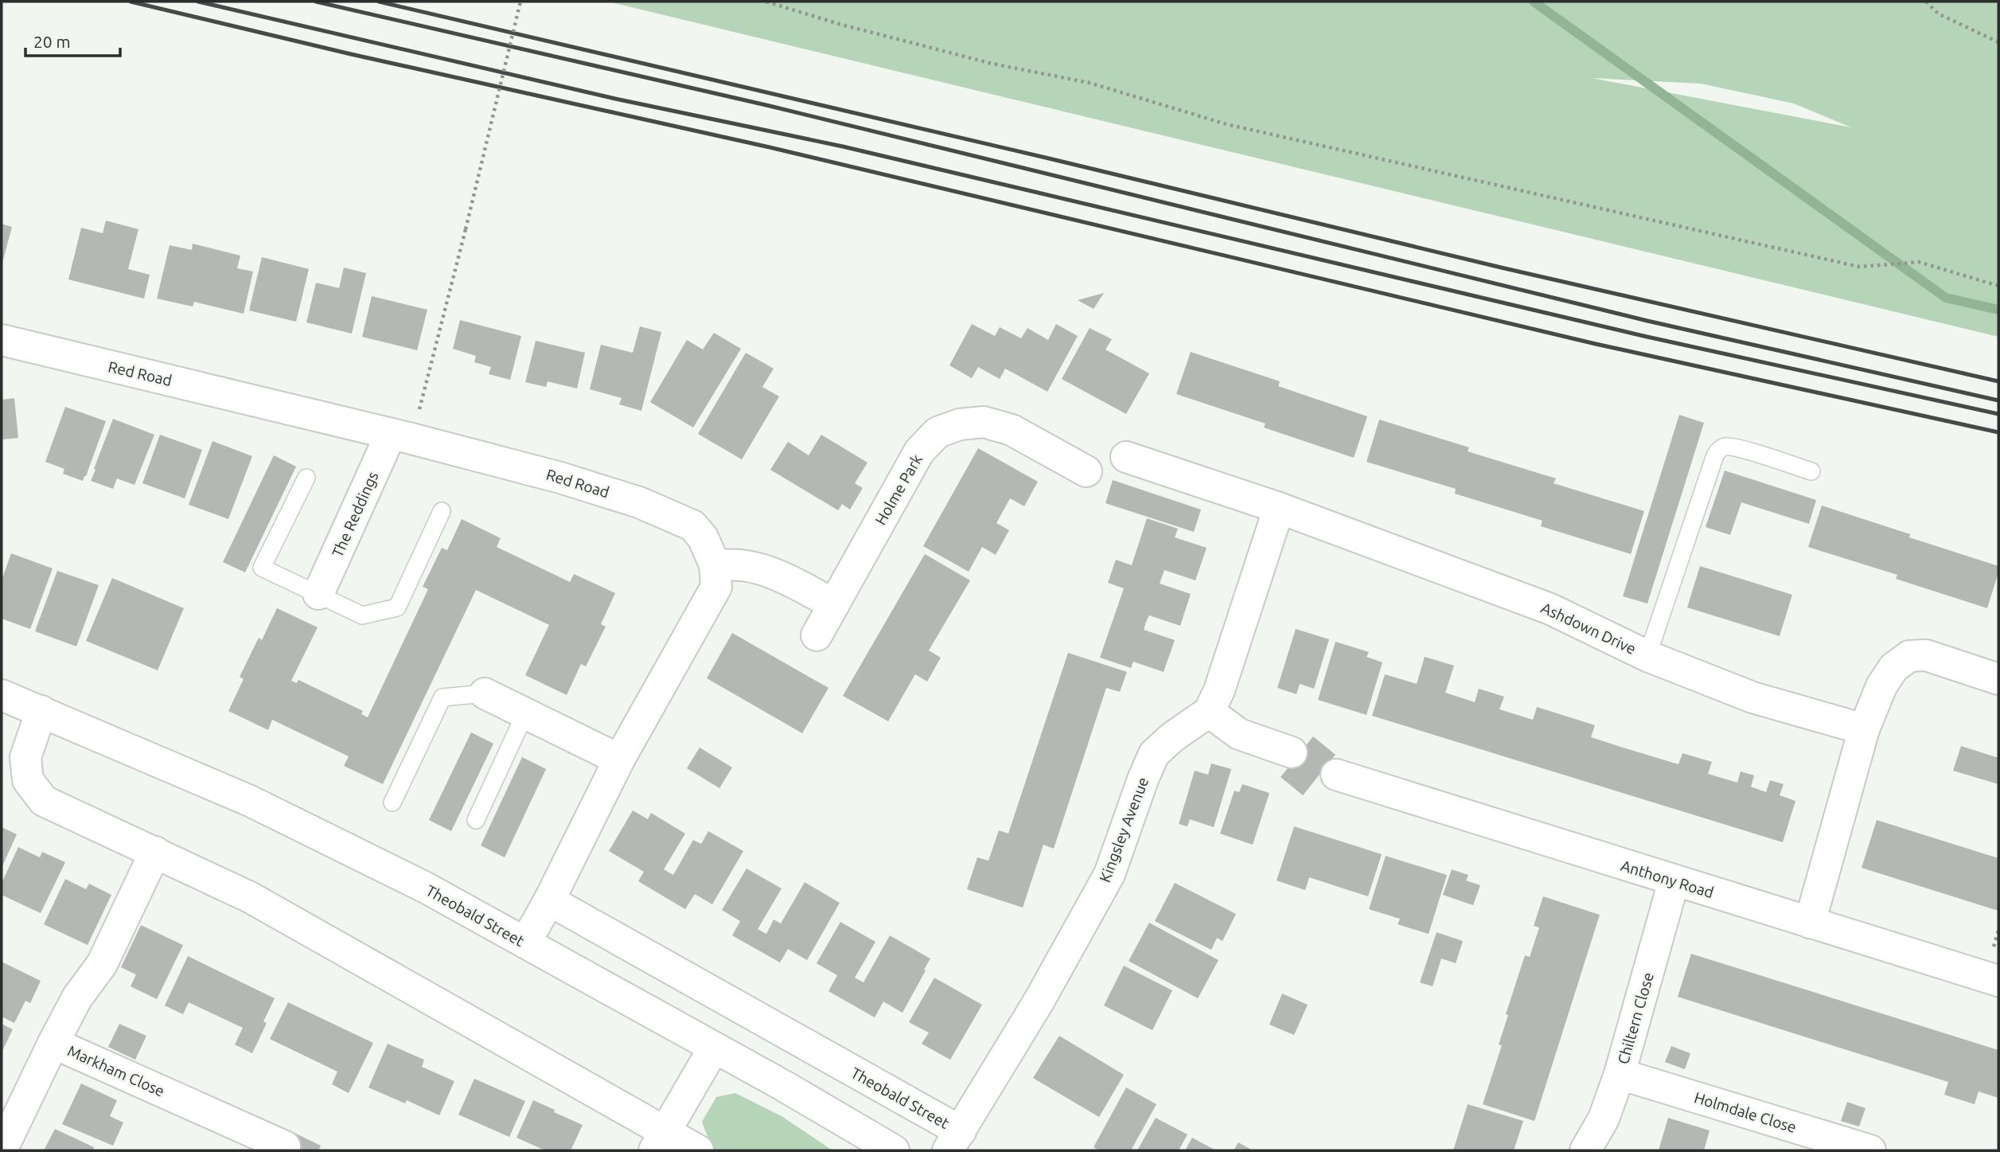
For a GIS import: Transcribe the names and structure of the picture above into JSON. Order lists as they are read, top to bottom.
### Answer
{
  "streets": {
    "street": [
      "Red Road",
      "Holme Park",
      "The Reddings",
      "Ashdown Drive",
      "Kingsley Avenue",
      "Anthony Road",
      "Theobald Street",
      "Chiltern Close",
      "Markham Close",
      "Holmdale Close"
    ]
  },
  "crossings": [
    ["Red Road", "The Reddings"],
    ["Red Road", "Theobald Street"],
    ["Kingsley Avenue", "Theobald Street"],
    ["Anthony Road", "Chiltern Close"],
    ["Chiltern Close", "Holmdale Close"]
  ],
  "scale_bar": "20 m"
}
